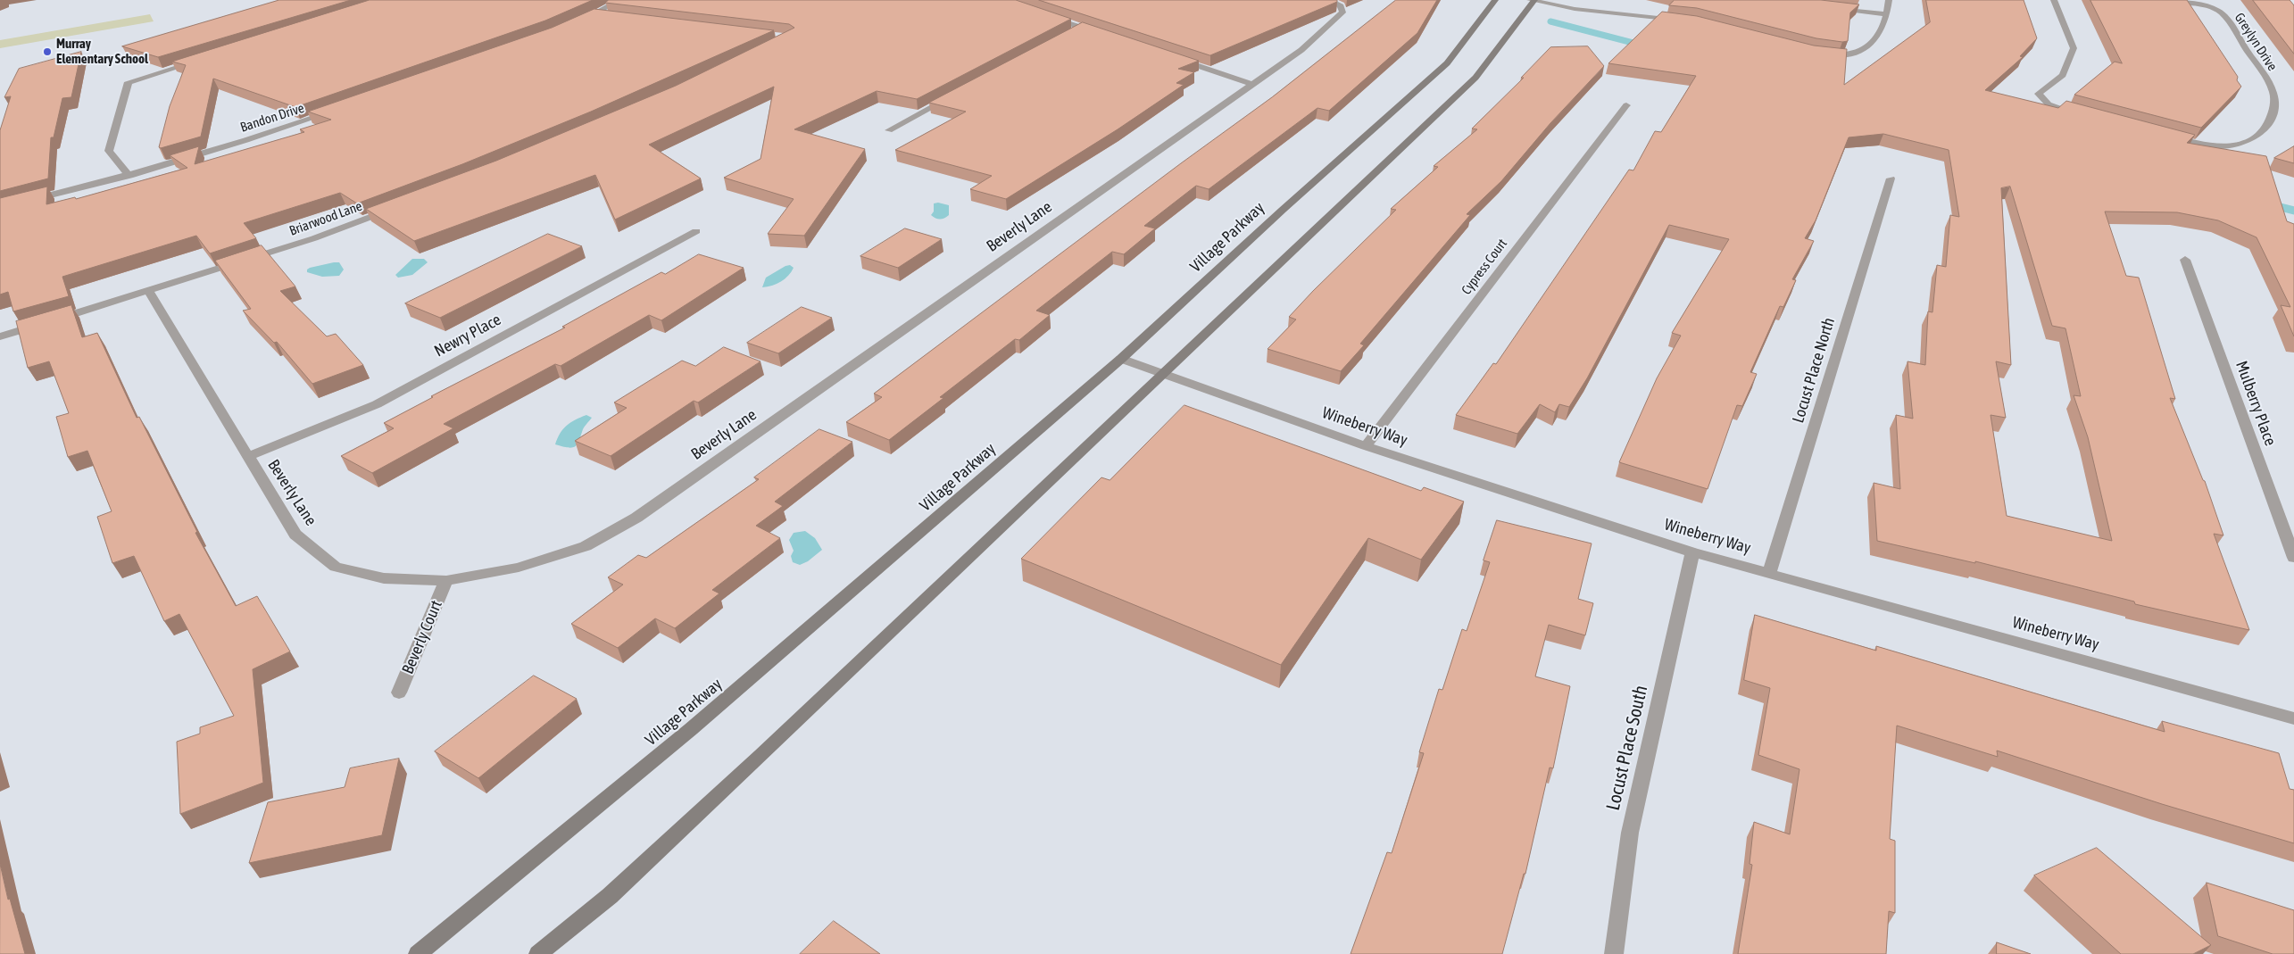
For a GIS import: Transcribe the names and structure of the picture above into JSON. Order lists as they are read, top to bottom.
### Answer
{
  "streets": {
    "street": [
      "Greylyn Drive",
      "Bandon Drive",
      "Briarwood Lane",
      "Beverly Lane",
      "Village Parkway",
      "Cypress Court",
      "Newry Place",
      "Locust Place North",
      "Mulberry Place",
      "Wineberry Way",
      "Beverly Court",
      "Locust Place South"
    ]
  },
  "crossings": [
    ["Briarwood Lane", "Beverly Lane"],
    ["Beverly Lane", "Newry Place"],
    ["Beverly Lane", "Beverly Court"],
    ["Village Parkway", "Wineberry Way"],
    ["Cypress Court", "Wineberry Way"],
    ["Locust Place North", "Wineberry Way"],
    ["Wineberry Way", "Locust Place South"]
  ],
  "places": ["Murray Elementary School"]
}
